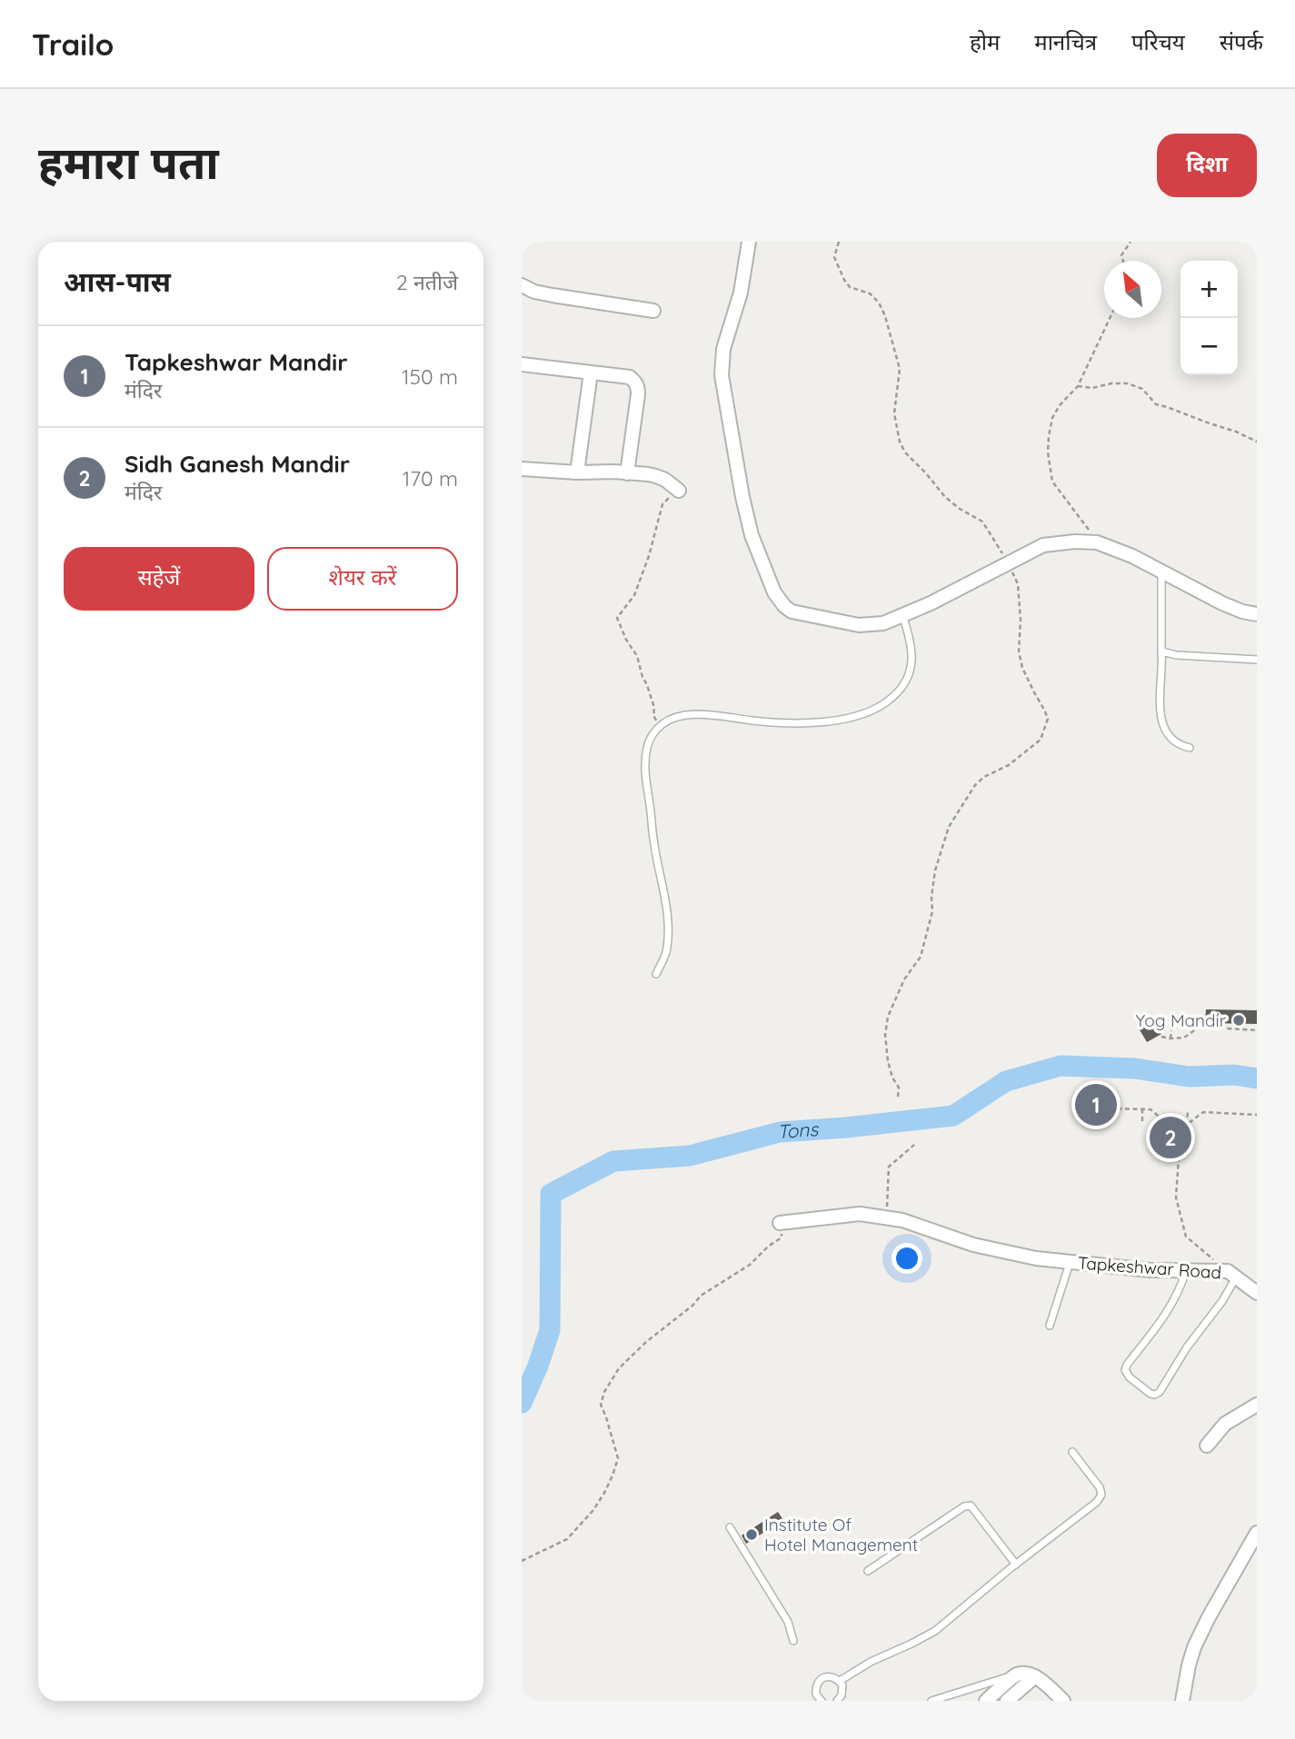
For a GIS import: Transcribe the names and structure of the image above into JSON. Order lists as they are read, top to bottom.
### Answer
{
  "streets": {
    "street": ["Tapkeshwar Road"]
  },
  "water": ["Tons"],
  "places": ["Yog Mandir", "Institute Of Hotel Management"],
  "north": "top left",
  "page": {
    "header": "Trailo",
    "nav": [
      "होम",
      "मानचित्र",
      "परिचय",
      "संपर्क"
    ],
    "buttons": [
      "दिशा",
      ["सहेजें", "शेयर करें"]
    ],
    "title": "हमारा पता",
    "heading": ["आस-पास", "2 नतीजे"],
    "map_buttons": ["+", "−"],
    "list": [
      {
        "mark": "1",
        "name": "Tapkeshwar Mandir",
        "note": "मंदिर",
        "value": "150 m"
      },
      {
        "mark": "2",
        "name": "Sidh Ganesh Mandir",
        "note": "मंदिर",
        "value": "170 m"
      }
    ],
    "pins": ["1", "2"]
  }
}
